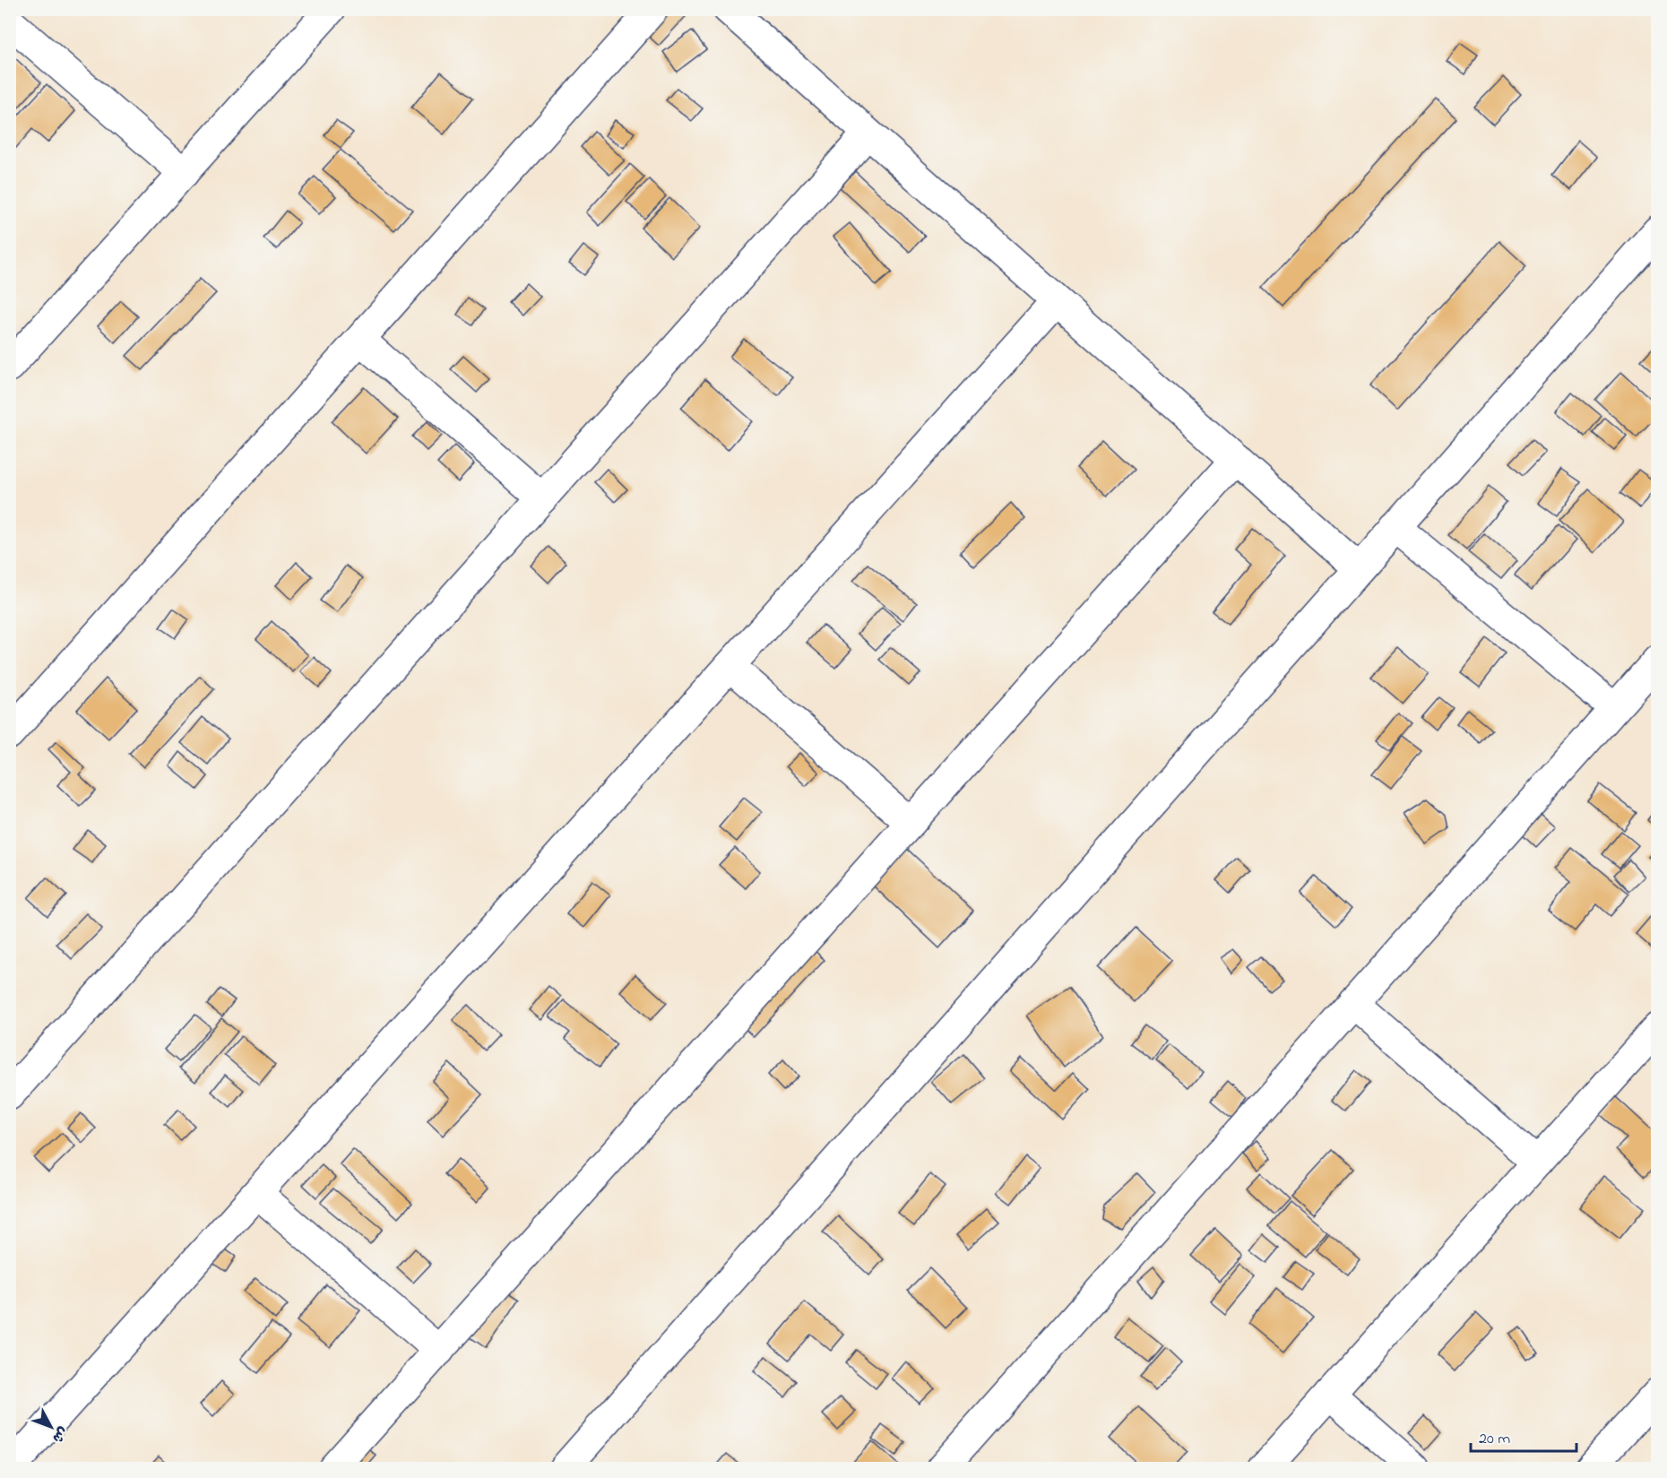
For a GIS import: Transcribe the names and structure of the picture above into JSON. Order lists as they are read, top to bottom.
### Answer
{
  "scale_bar": "20 m",
  "north": "bottom right"
}
